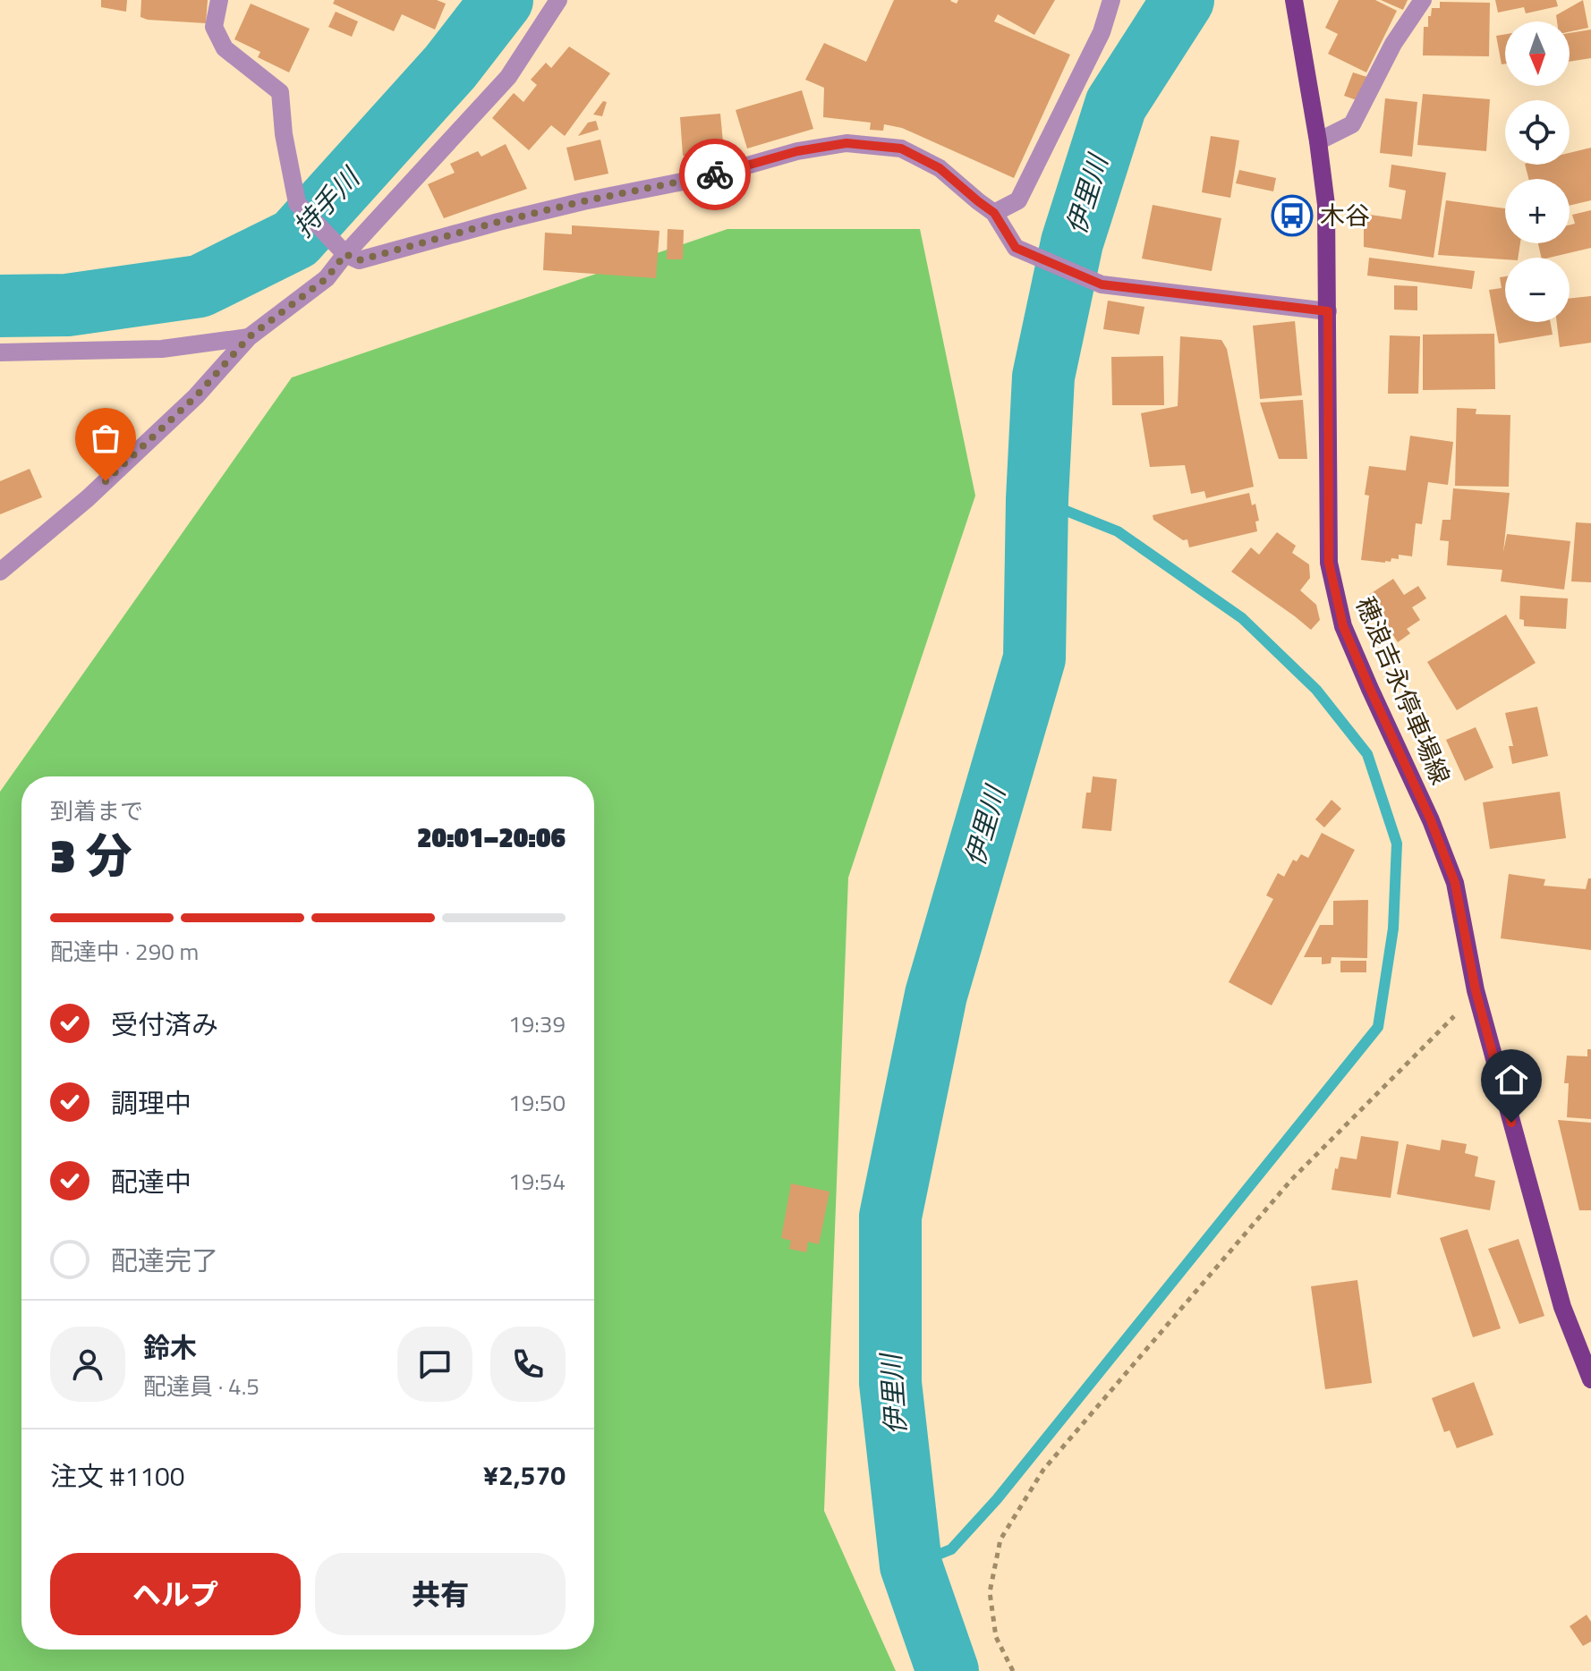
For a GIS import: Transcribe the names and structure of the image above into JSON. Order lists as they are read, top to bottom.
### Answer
{
  "streets": {
    "main road": ["穂浪吉永停車場線"]
  },
  "water": ["伊里川", "持手川"],
  "places": {
    "bus stop": ["木谷"]
  },
  "north": "bottom",
  "page": {
    "map_buttons": ["+", "−"],
    "heading": ["3 分", "到着まで", "20:01–20:06"],
    "panel": [
      "鈴木",
      "配達員 · 4.5",
      "注文 #1100",
      "¥2,570"
    ],
    "bar": "配達中 · 290 m",
    "list": [
      ["受付済み", "19:39"],
      ["調理中", "19:50"],
      ["配達中", "19:54"],
      "配達完了"
    ],
    "buttons": ["ヘルプ", "共有"]
  }
}
